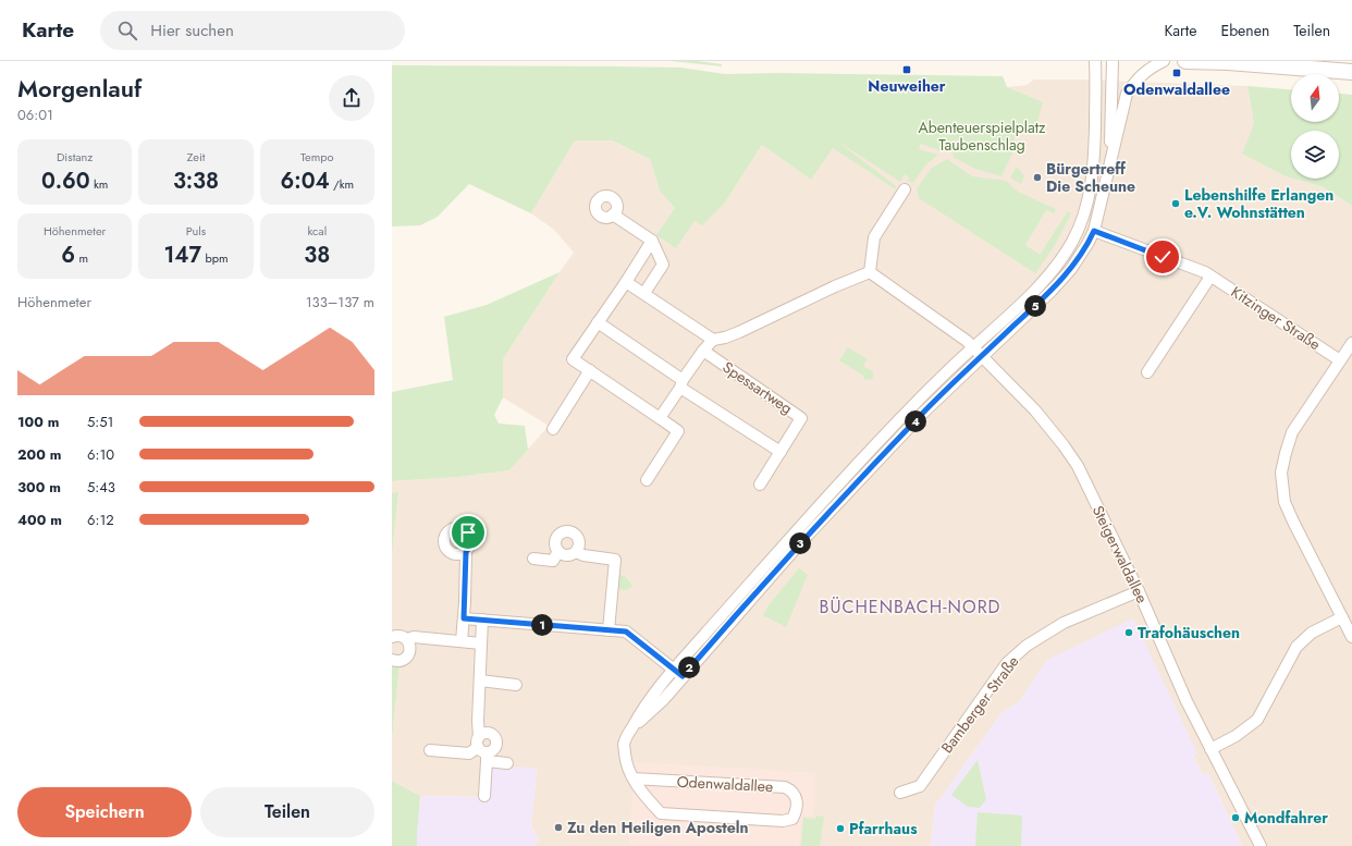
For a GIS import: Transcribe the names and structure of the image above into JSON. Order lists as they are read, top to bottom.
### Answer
{
  "streets": {
    "street": [
      "Kitzinger Straße",
      "Spessartweg",
      "Steigerwaldallee",
      "Bamberger Straße",
      "Odenwaldallee"
    ]
  },
  "crossings": [
    ["Kitzinger Straße", "Odenwaldallee"],
    ["Steigerwaldallee", "Bamberger Straße"],
    ["Steigerwaldallee", "Odenwaldallee"]
  ],
  "districts": ["BÜCHENBACH-NORD"],
  "parks": ["Abenteuerspielplatz Taubenschlag"],
  "places": {
    "transit": ["Neuweiher", "Odenwaldallee"],
    "other": [
      "Bürgertreff Die Scheune",
      "Lebenshilfe Erlangen e.V. Wohnstätten",
      "Trafohäuschen",
      "Mondfahrer",
      "Zu den Heiligen Aposteln",
      "Pfarrhaus"
    ]
  },
  "north": "top",
  "page": {
    "header": "Karte",
    "search": "Hier suchen",
    "nav": ["Karte", "Ebenen", "Teilen"],
    "heading": ["Morgenlauf", "06:01"],
    "stats": [
      ["Distanz", "0.60 km"],
      ["Zeit", "3:38"],
      ["Tempo", "6:04 /km"],
      ["Höhenmeter", "6 m"],
      ["Puls", "147 bpm"],
      ["kcal", "38"]
    ],
    "chart": ["Höhenmeter", "133–137 m"],
    "pins": [
      "5",
      "4",
      "3",
      "1",
      "2"
    ],
    "list": [
      {
        "name": "100 m",
        "note": "5:51"
      },
      {
        "name": "200 m",
        "note": "6:10"
      },
      {
        "name": "300 m",
        "note": "5:43"
      },
      {
        "name": "400 m",
        "note": "6:12"
      }
    ],
    "buttons": ["Speichern", "Teilen"]
  }
}
